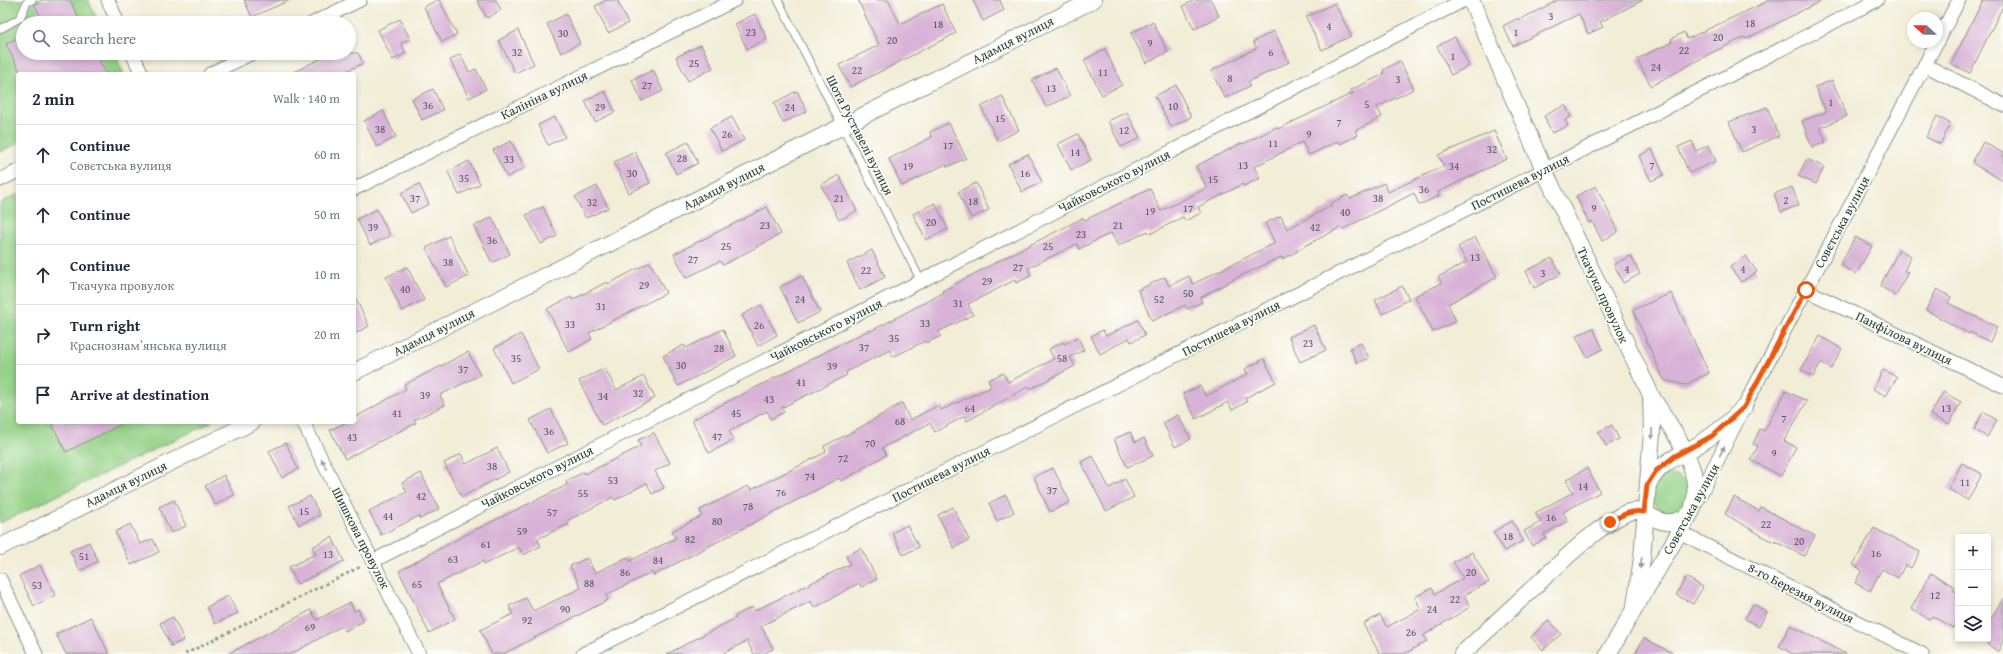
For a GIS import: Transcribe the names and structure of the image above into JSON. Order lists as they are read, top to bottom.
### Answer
{
  "streets": {
    "street": [
      "Адамця вулиця",
      "Калініна вулиця",
      "Чайковського вулиця",
      "Постишева вулиця",
      "Совєтська вулиця",
      "Ткачука провулок",
      "Панфілова вулиця",
      "Шишкова провулок",
      "8-го Березня вулиця"
    ],
    "lane": ["Шота Руставелі вулиця"]
  },
  "crossings": [
    ["Адамця вулиця", "Шота Руставелі вулиця"],
    ["Шота Руставелі вулиця", "Чайковського вулиця"],
    ["Чайковського вулиця", "Шишкова провулок"],
    ["Постишева вулиця", "Ткачука провулок"],
    ["Совєтська вулиця", "Ткачука провулок"],
    ["Совєтська вулиця", "Панфілова вулиця"],
    ["Совєтська вулиця", "8-го Березня вулиця"]
  ],
  "one_way": ["Шишкова провулок"],
  "house_numbers": [
    "3",
    "18",
    "18",
    "4",
    "23",
    "1",
    "30",
    "20",
    "20",
    "9",
    "22",
    "32",
    "6",
    "1",
    "25",
    "24",
    "22",
    "11",
    "8",
    "3",
    "27",
    "13",
    "1",
    "5",
    "36",
    "10",
    "29",
    "24",
    "15",
    "7",
    "38",
    "3",
    "12",
    "26",
    "9",
    "11",
    "17",
    "32",
    "14",
    "28",
    "33",
    "13",
    "7",
    "19",
    "34",
    "30",
    "16",
    "35",
    "15",
    "36",
    "37",
    "21",
    "38",
    "2",
    "18",
    "32",
    "17",
    "9",
    "19",
    "40",
    "20",
    "23",
    "21",
    "39",
    "42",
    "23",
    "36",
    "25",
    "25",
    "13",
    "27",
    "38",
    "27",
    "4",
    "4",
    "22",
    "3",
    "29",
    "29",
    "40",
    "50",
    "24",
    "52",
    "31",
    "31",
    "33",
    "33",
    "26",
    "35",
    "23",
    "37",
    "28",
    "35",
    "58",
    "30",
    "39",
    "37",
    "41",
    "32",
    "39",
    "34",
    "43",
    "64",
    "13",
    "41",
    "45",
    "7",
    "68",
    "36",
    "47",
    "43",
    "70",
    "9",
    "72",
    "38",
    "74",
    "53",
    "11",
    "14",
    "37",
    "76",
    "55",
    "42",
    "78",
    "15",
    "57",
    "44",
    "16",
    "80",
    "22",
    "59",
    "18",
    "82",
    "20",
    "61",
    "16",
    "13",
    "51",
    "63",
    "84",
    "86",
    "20",
    "88",
    "65",
    "53",
    "12",
    "22",
    "90",
    "24",
    "92",
    "69",
    "26"
  ],
  "north": "left",
  "page": {
    "search": "Search here",
    "heading": ["2 min", "Walk · 140 m"],
    "list": [
      ["Continue", "Совєтська вулиця", "60 m"],
      ["Continue", "50 m"],
      ["Continue", "Ткачука провулок", "10 m"],
      ["Turn right", "Краснознамʼянська вулиця", "20 m"],
      "Arrive at destination"
    ],
    "map_buttons": ["+", "−"]
  }
}
